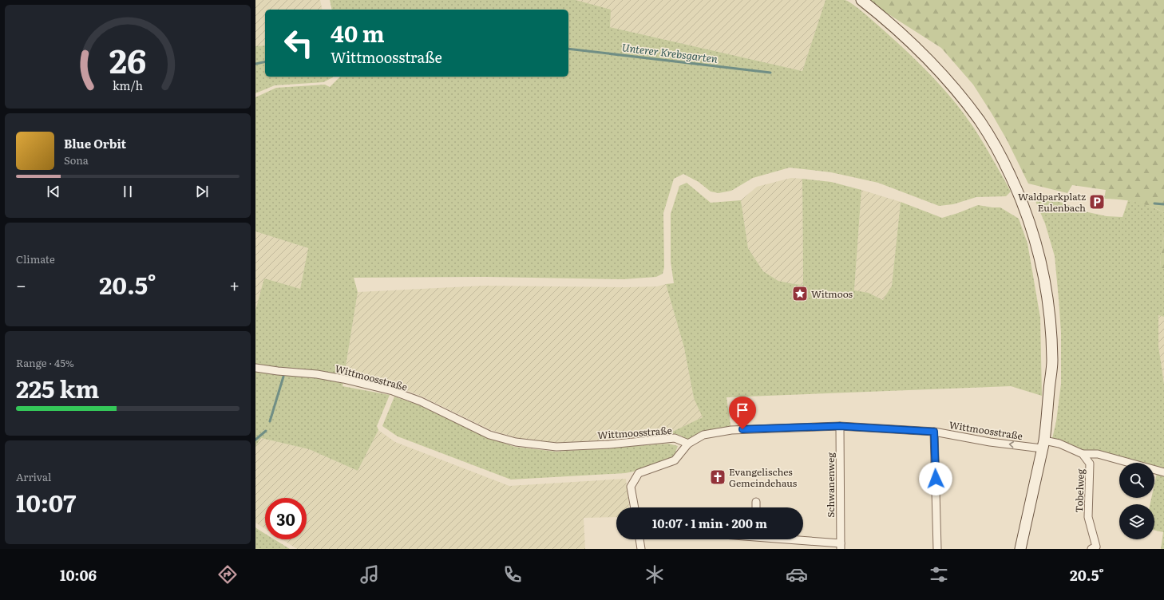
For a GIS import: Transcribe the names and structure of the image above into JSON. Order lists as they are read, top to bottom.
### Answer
{
  "streets": {
    "street": ["Wittmoosstraße", "Schwanenweg", "Tobelweg"]
  },
  "crossings": [
    ["Wittmoosstraße", "Schwanenweg"]
  ],
  "water": ["Unterer Krebsgarten"],
  "places": {
    "parking": ["Waldparkplatz Eulenbach"],
    "place": ["Witmoos"],
    "church": ["Evangelisches Gemeindehaus"]
  },
  "page": {
    "turn": ["40 m", "Wittmoosstraße"],
    "song": ["Blue Orbit", "Sona"],
    "tile": [
      "Climate",
      ["Range · 45%", "225 km"],
      ["Arrival", "10:07"]
    ],
    "heat": ["−", "20.5°", "+"],
    "limit": "30",
    "trip": "10:07 · 1 min · 200 m",
    "tabs": ["10:06", "20.5°"],
    "gauge": ["26", "km/h"]
  }
}
